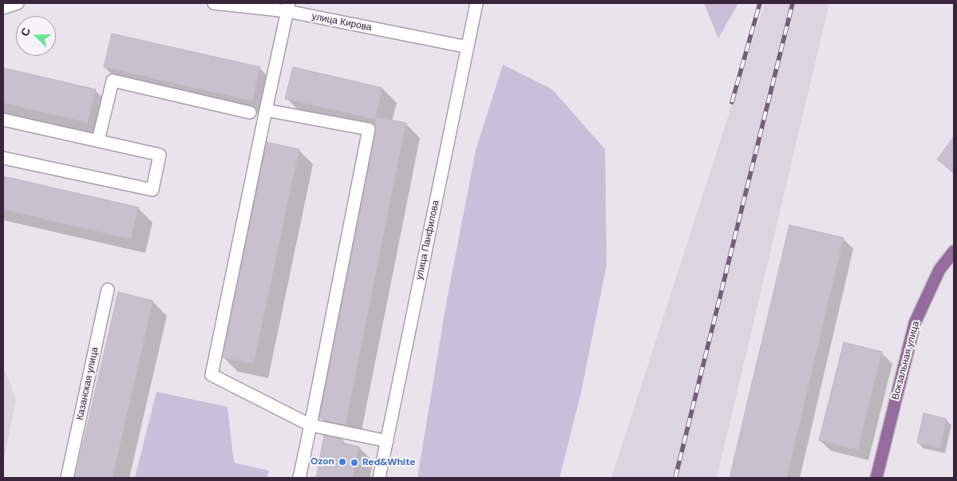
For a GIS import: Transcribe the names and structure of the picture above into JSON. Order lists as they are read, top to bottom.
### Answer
{
  "streets": {
    "main road": ["Вокзальная улица"],
    "street": ["улица Кирова", "улица Панфилова", "Казанская улица"]
  },
  "crossings": [
    ["улица Кирова", "улица Панфилова"]
  ],
  "places": ["Ozon", "Red&White"],
  "north": "left"
}
